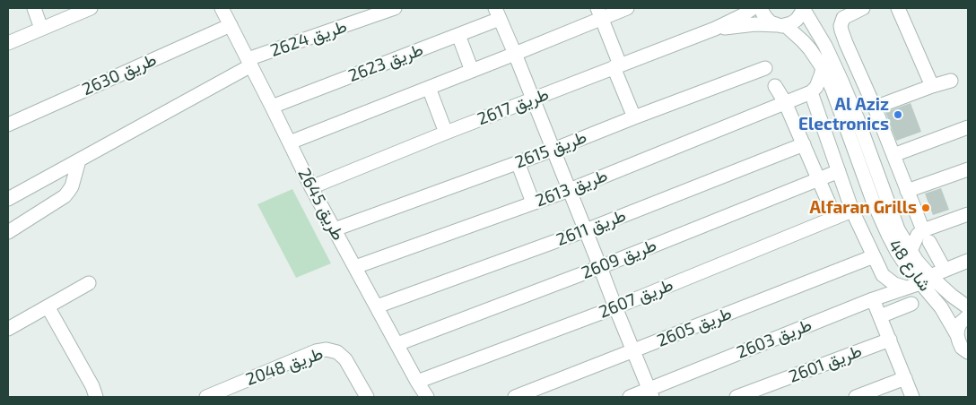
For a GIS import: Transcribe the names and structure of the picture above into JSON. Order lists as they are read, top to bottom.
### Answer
{
  "streets": {
    "street": [
      "طريق 2624",
      "طريق 2623",
      "طريق 2630",
      "طريق 2617",
      "طريق 2615",
      "طريق 2613",
      "طريق 2645",
      "طريق 2611",
      "طريق 2609",
      "شارع 48",
      "طريق 2607",
      "طريق 2605",
      "طريق 2603",
      "طريق 2601",
      "طريق 2048"
    ]
  },
  "crossings": [
    ["طريق 2624", "طريق 2645"],
    ["طريق 2623", "طريق 2645"],
    ["طريق 2630", "طريق 2645"],
    ["طريق 2617", "طريق 2645"],
    ["طريق 2617", "شارع 48"],
    ["طريق 2615", "طريق 2645"],
    ["طريق 2613", "طريق 2645"],
    ["طريق 2645", "طريق 2611"],
    ["طريق 2645", "طريق 2609"],
    ["طريق 2645", "طريق 2607"],
    ["شارع 48", "طريق 2603"]
  ],
  "places": ["Al Aziz Electronics", "Alfaran Grills"]
}
